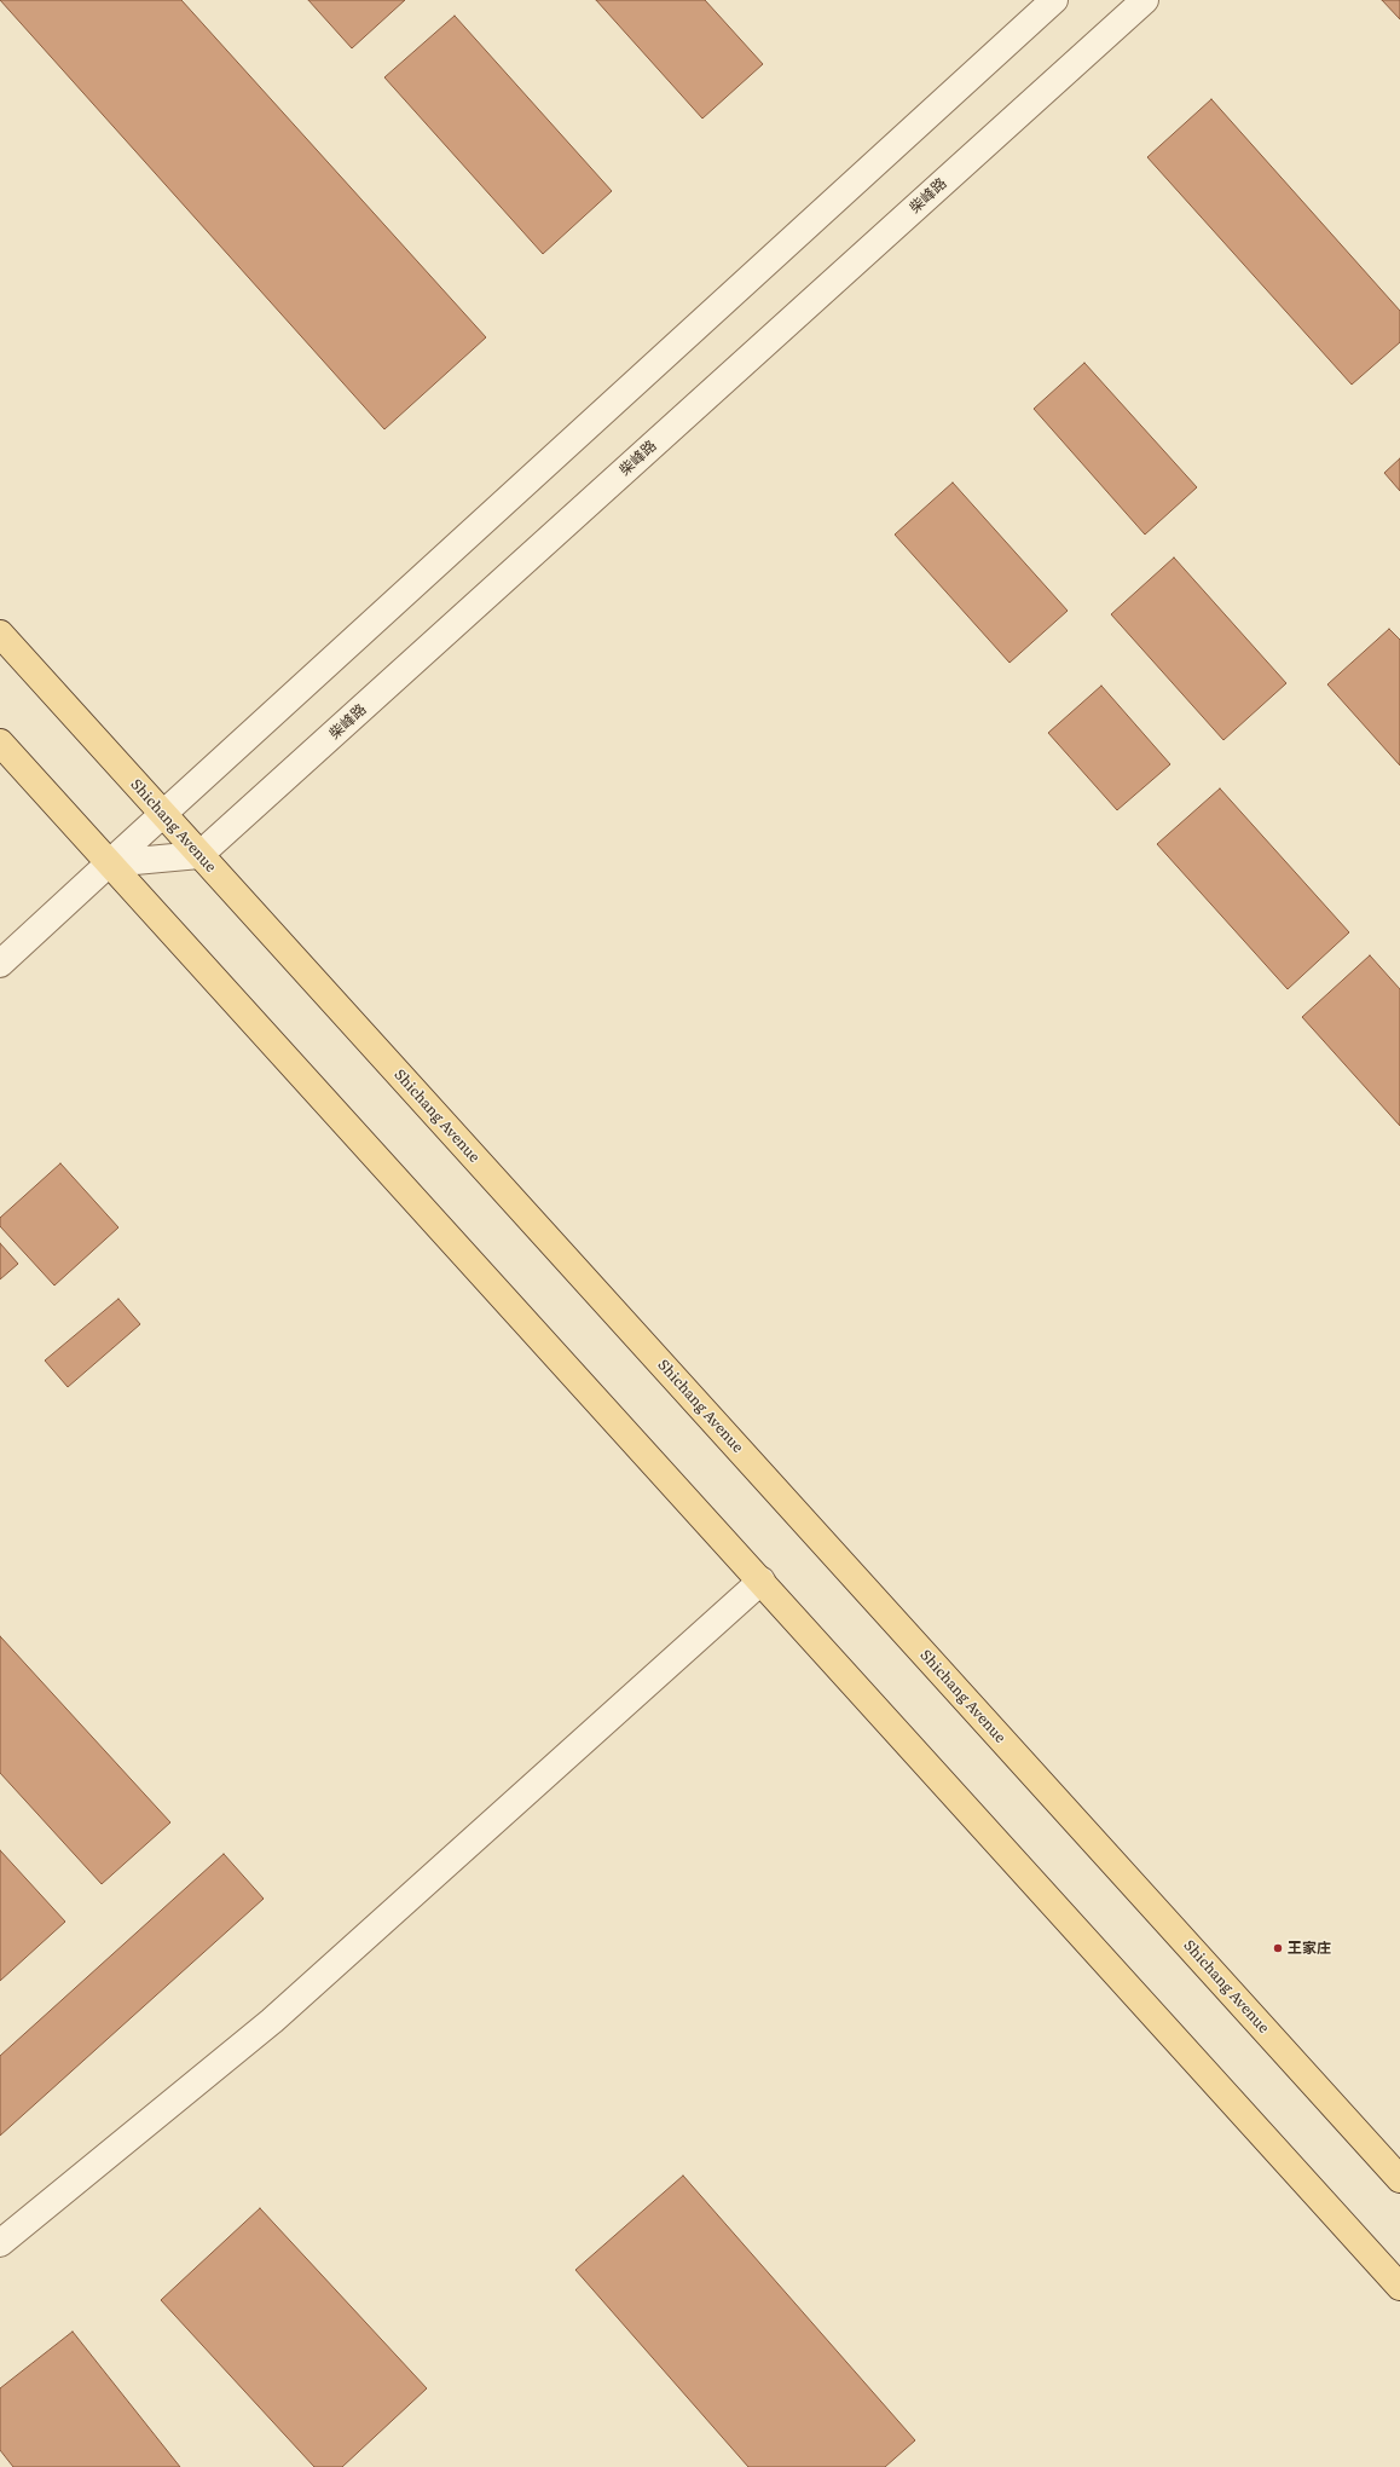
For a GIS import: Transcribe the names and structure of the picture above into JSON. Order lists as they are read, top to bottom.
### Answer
{
  "streets": {
    "main road": ["Shichang Avenue"],
    "street": ["柴峰路"]
  },
  "crossings": [
    ["柴峰路", "Shichang Avenue"]
  ],
  "places": ["王家庄"]
}
